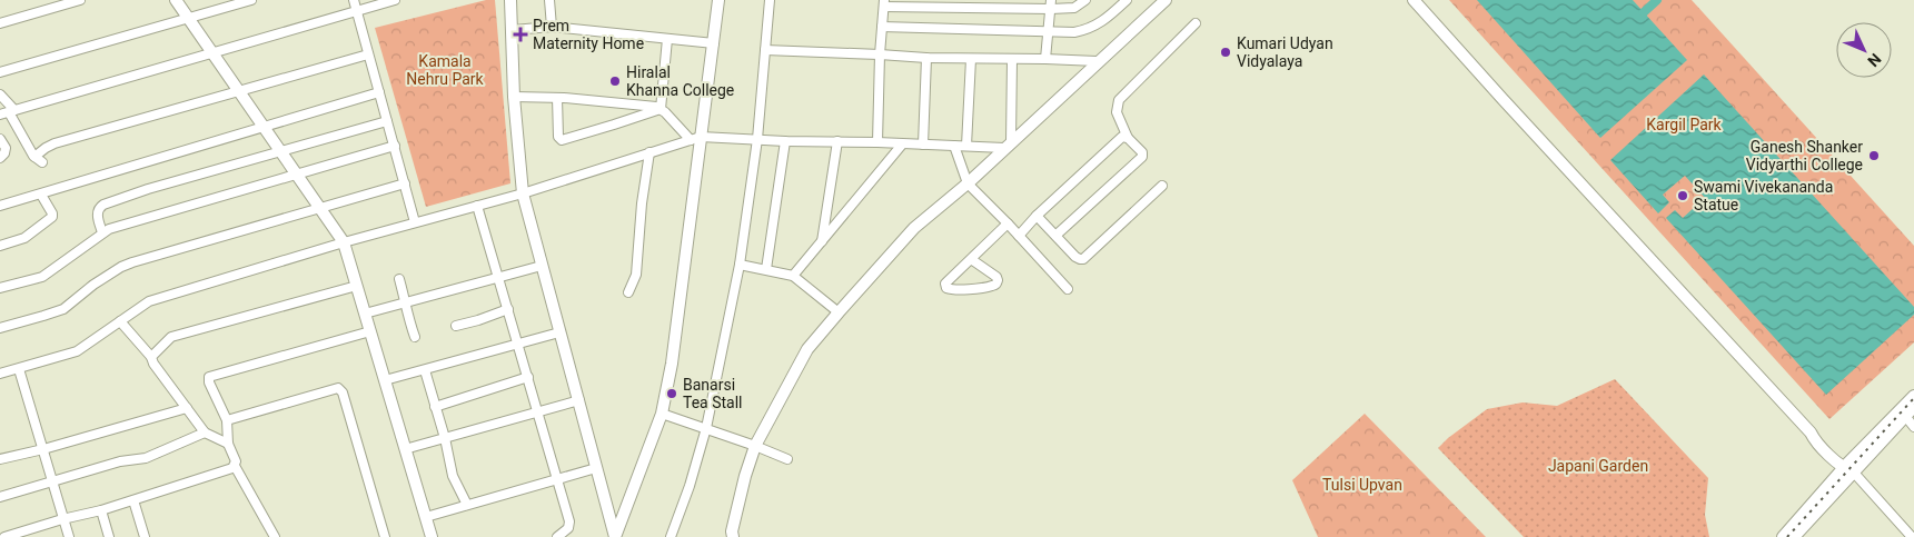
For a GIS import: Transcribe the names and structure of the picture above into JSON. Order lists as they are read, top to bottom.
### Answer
{
  "parks": [
    "Kamala Nehru Park",
    "Kargil Park",
    "Japani Garden",
    "Tulsi Upvan"
  ],
  "places": {
    "health": ["Prem Maternity Home"],
    "other": [
      "Kumari Udyan Vidyalaya",
      "Hiralal Khanna College",
      "Ganesh Shanker Vidyarthi College",
      "Swami Vivekananda Statue",
      "Banarsi Tea Stall"
    ]
  },
  "north": "bottom right"
}
